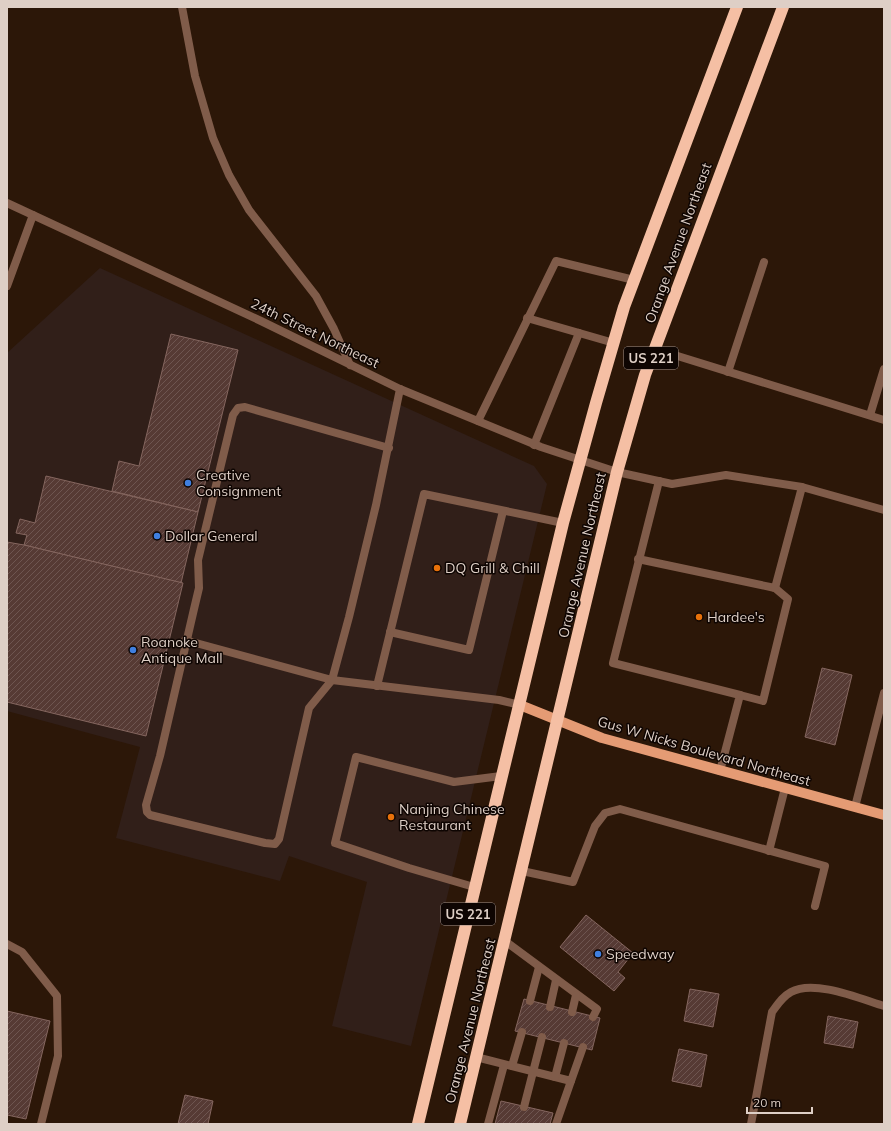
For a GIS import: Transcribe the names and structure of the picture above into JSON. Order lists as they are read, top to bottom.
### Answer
{
  "streets": {
    "highway": ["Orange Avenue Northeast", "US 221"],
    "main road": ["Gus W Nicks Boulevard Northeast"],
    "street": ["24th Street Northeast"]
  },
  "crossings": [
    ["Orange Avenue Northeast", "24th Street Northeast"],
    ["Orange Avenue Northeast", "Gus W Nicks Boulevard Northeast"]
  ],
  "places": [
    "Creative Consignment",
    "Dollar General",
    "DQ Grill & Chill",
    "Hardee's",
    "Roanoke Antique Mall",
    "Nanjing Chinese Restaurant",
    "Speedway"
  ],
  "scale_bar": "20 m"
}
